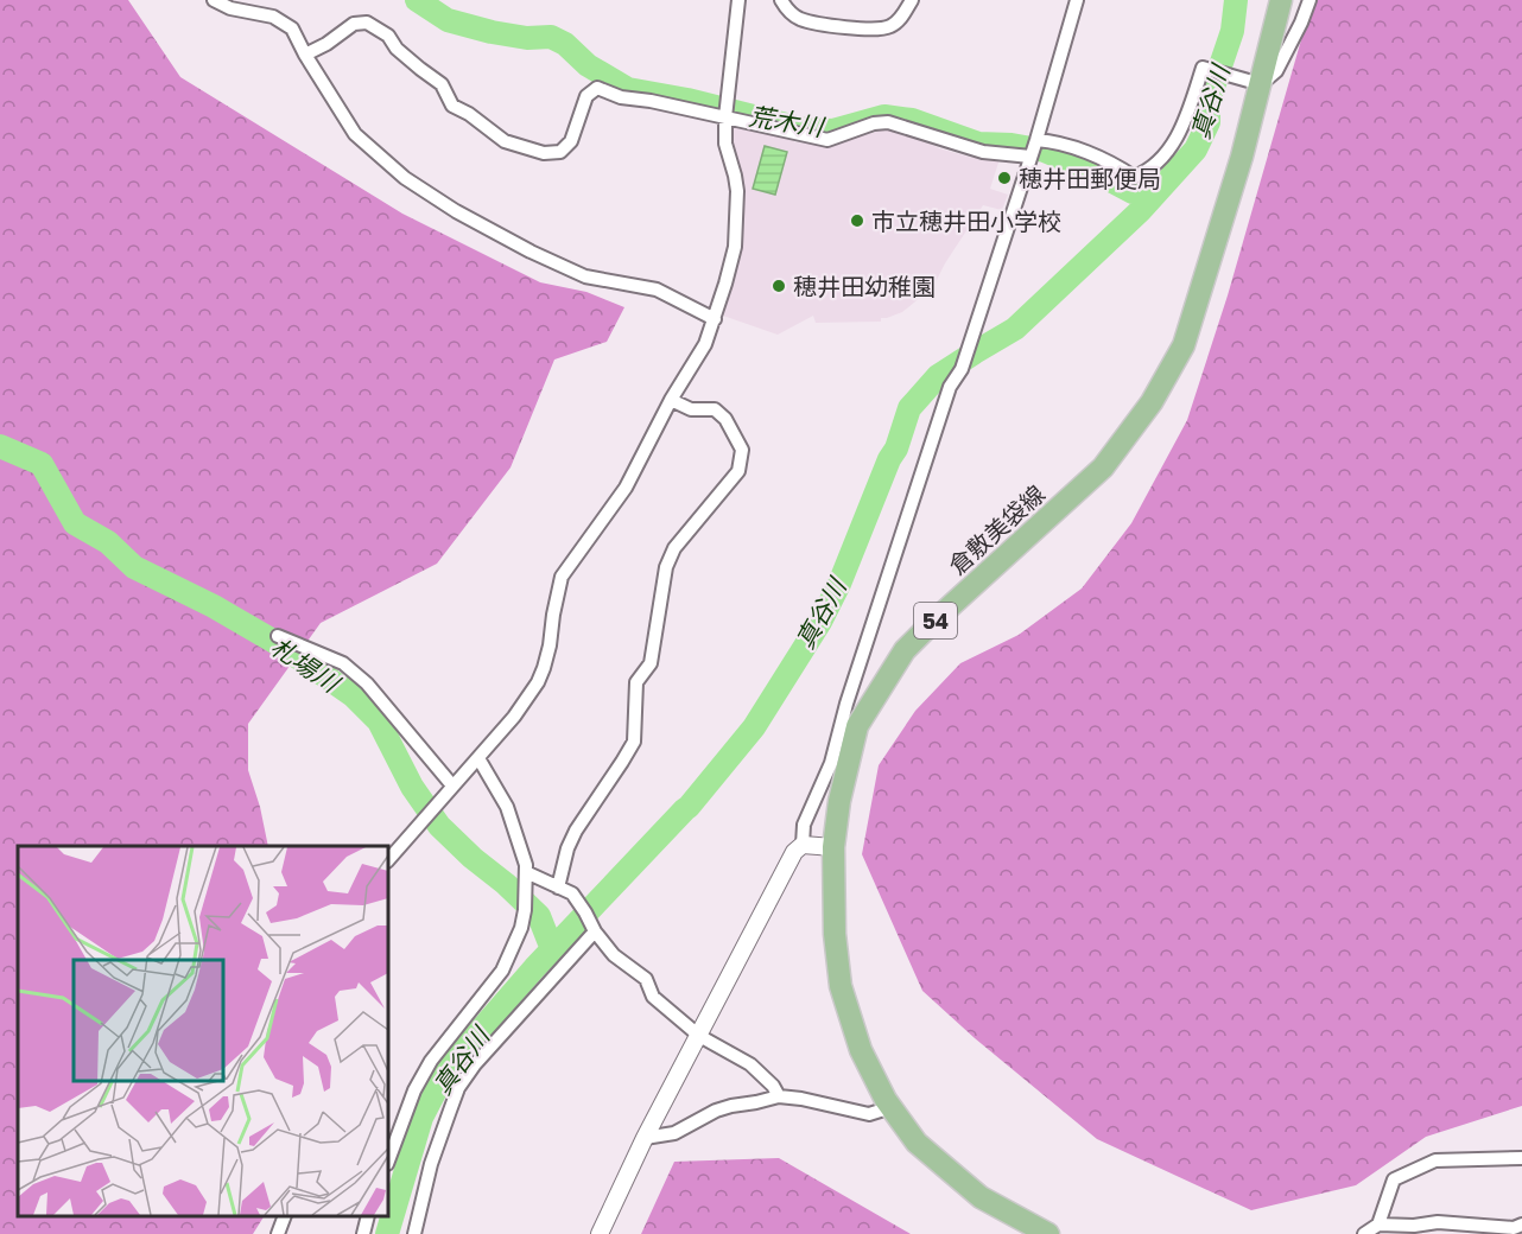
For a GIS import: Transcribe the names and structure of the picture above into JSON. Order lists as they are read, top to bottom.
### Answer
{
  "streets": {
    "main road": ["倉敷美袋線", "54"]
  },
  "water": ["真谷川", "荒木川", "札場川"],
  "places": ["穂井田郵便局", "市立穂井田小学校", "穂井田幼稚園"]
}
